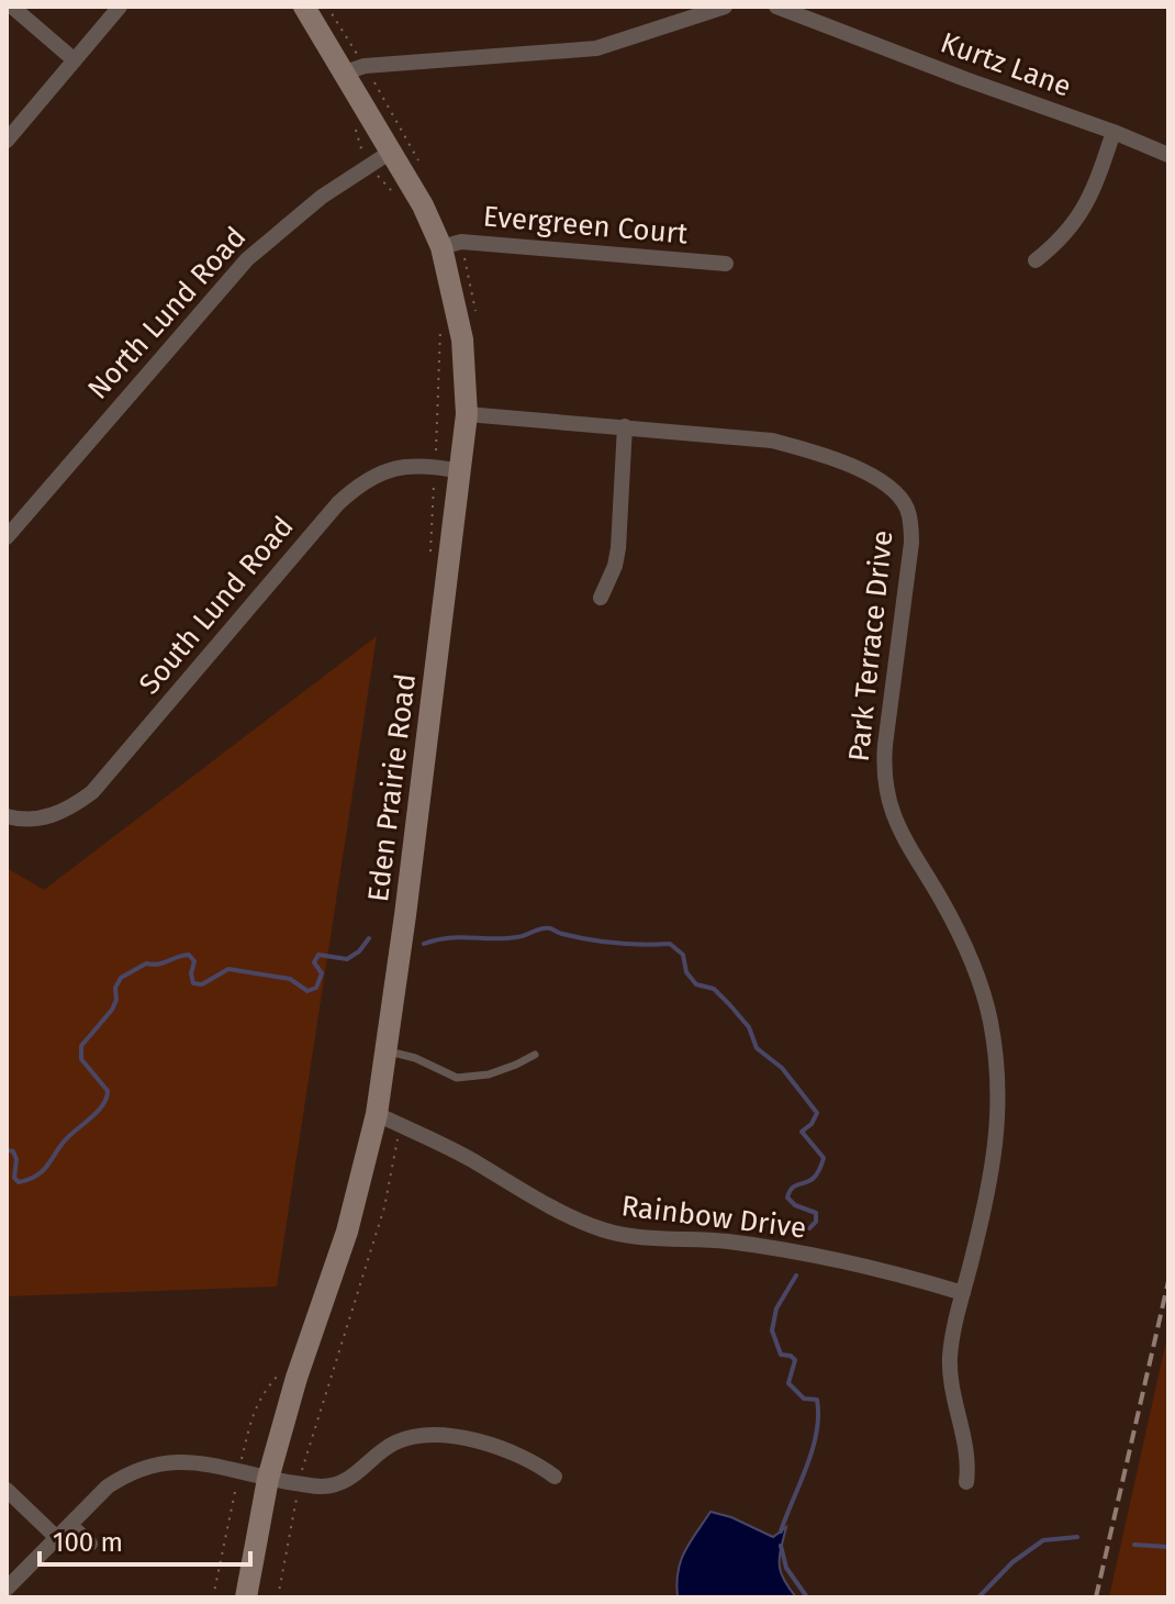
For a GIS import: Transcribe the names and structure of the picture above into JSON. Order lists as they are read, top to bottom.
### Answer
{
  "streets": {
    "main road": ["Eden Prairie Road"],
    "street": [
      "Kurtz Lane",
      "Evergreen Court",
      "North Lund Road",
      "South Lund Road",
      "Park Terrace Drive",
      "Rainbow Drive"
    ]
  },
  "crossings": [
    ["Evergreen Court", "Eden Prairie Road"],
    ["North Lund Road", "Eden Prairie Road"],
    ["South Lund Road", "Eden Prairie Road"],
    ["Park Terrace Drive", "Eden Prairie Road"],
    ["Park Terrace Drive", "Rainbow Drive"],
    ["Eden Prairie Road", "Rainbow Drive"]
  ],
  "scale_bar": "100 m"
}
